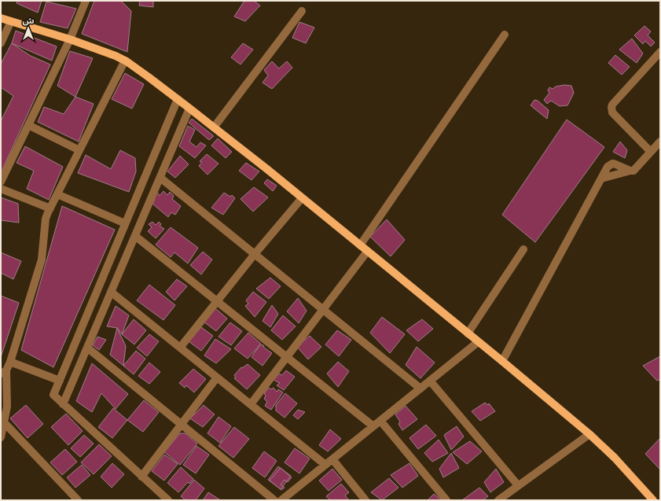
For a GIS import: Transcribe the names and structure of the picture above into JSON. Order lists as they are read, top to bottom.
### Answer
{
  "north": "top"
}
